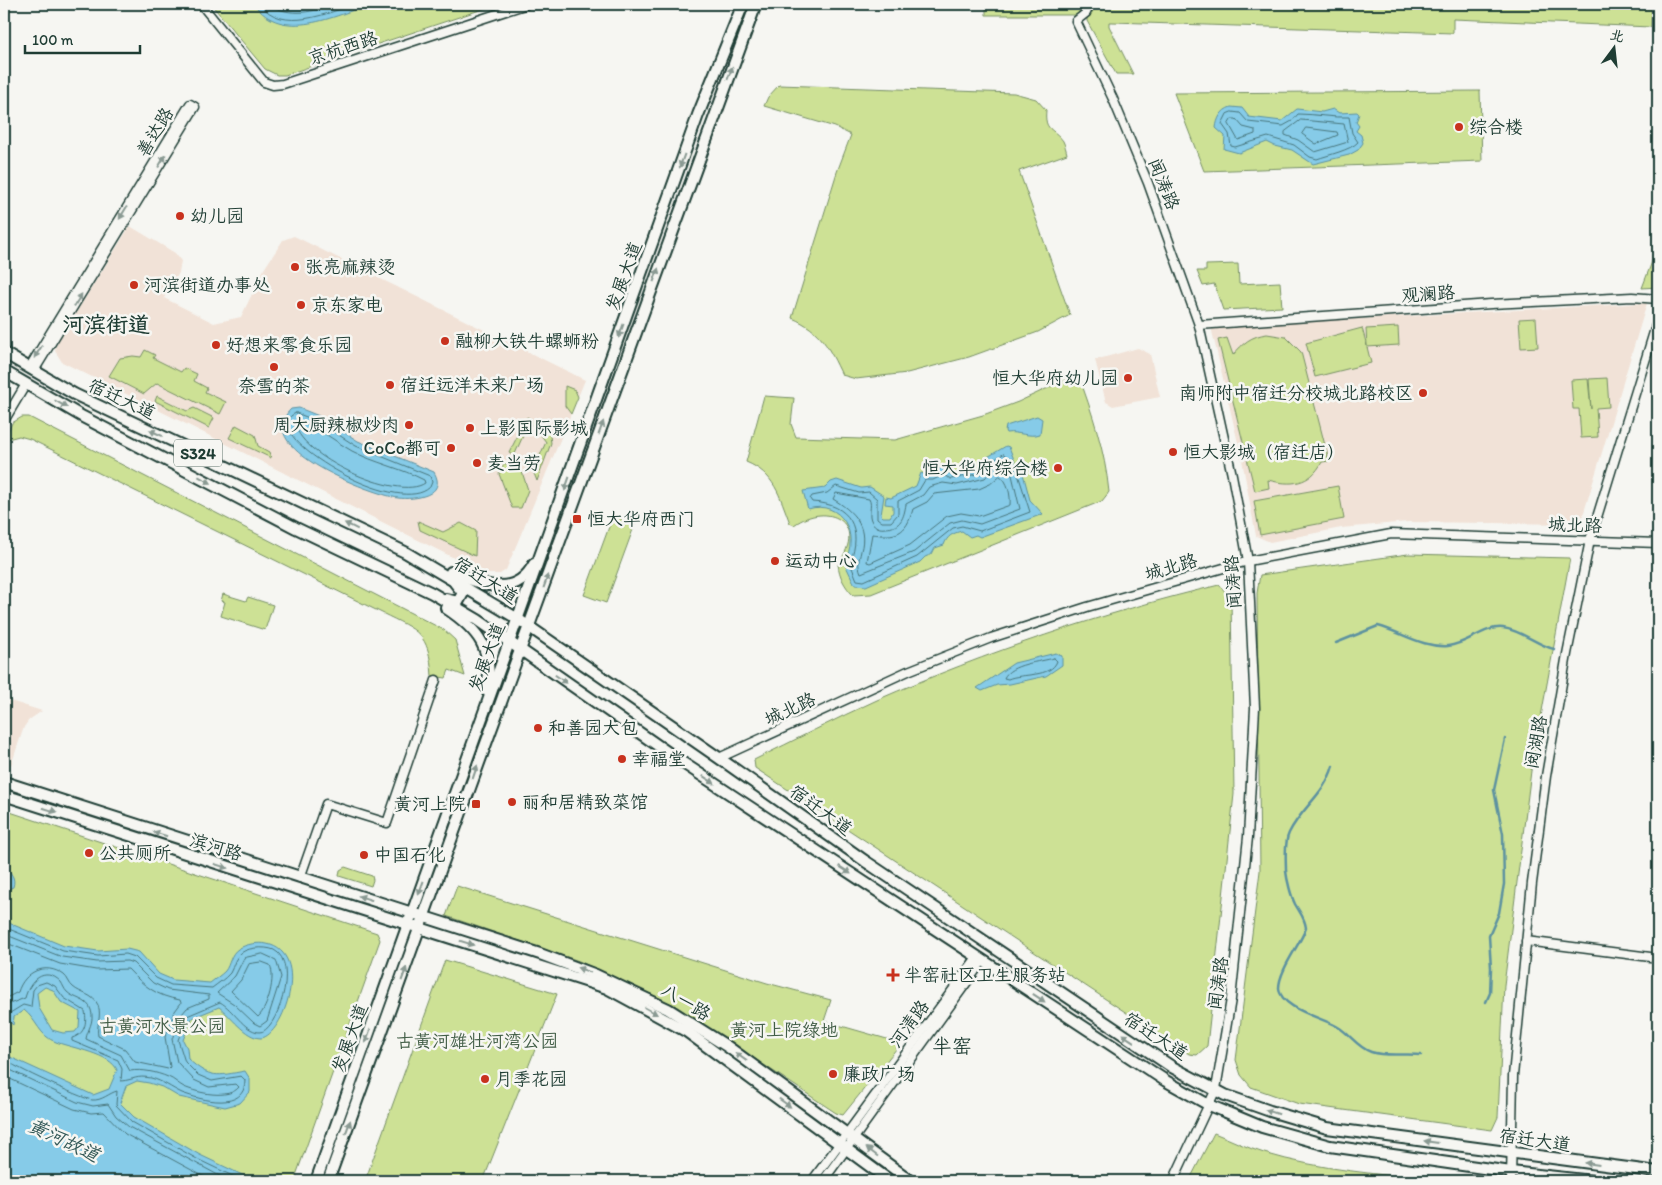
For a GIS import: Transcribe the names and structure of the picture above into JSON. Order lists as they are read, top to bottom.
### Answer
{
  "streets": {
    "main road": [
      "发展大道",
      "宿迁大道",
      "S324",
      "滨河路",
      "八一路"
    ],
    "street": [
      "京杭西路",
      "善达路",
      "闻涛路",
      "观澜路",
      "城北路",
      "阅湖路",
      "河清路"
    ]
  },
  "crossings": [
    ["善达路", "宿迁大道"],
    ["闻涛路", "观澜路"],
    ["闻涛路", "宿迁大道"],
    ["闻涛路", "城北路"],
    ["发展大道", "宿迁大道"],
    ["发展大道", "滨河路"],
    ["发展大道", "八一路"],
    ["宿迁大道", "城北路"],
    ["宿迁大道", "阅湖路"],
    ["宿迁大道", "河清路"],
    ["城北路", "阅湖路"],
    ["滨河路", "八一路"],
    ["八一路", "河清路"]
  ],
  "districts": ["河滨街道", "半窑"],
  "water": ["黄河故道"],
  "parks": ["古黄河水景公园", "黄河上院绿地", "古黄河雄壮河湾公园"],
  "places": {
    "other": [
      "综合楼",
      "幼儿园",
      "张亮麻辣烫",
      "河滨街道办事处",
      "京东家电",
      "融柳大铁牛螺蛳粉",
      "好想来零食乐园",
      "奈雪的茶",
      "恒大华府幼儿园",
      "宿迁远洋未来广场",
      "南师附中宿迁分校城北路校区",
      "周大厨辣椒炒肉",
      "上影国际影城",
      "CoCo都可",
      "恒大影城（宿迁店）",
      "麦当劳",
      "恒大华府综合楼",
      "运动中心",
      "和善园大包",
      "幸福堂",
      "丽和居精致菜馆",
      "公共厕所",
      "中国石化",
      "廉政广场",
      "月季花园"
    ],
    "transit": ["恒大华府西门", "黄河上院"],
    "health": ["半窑社区卫生服务站"]
  },
  "scale_bar": "100 m",
  "north": "top"
}
